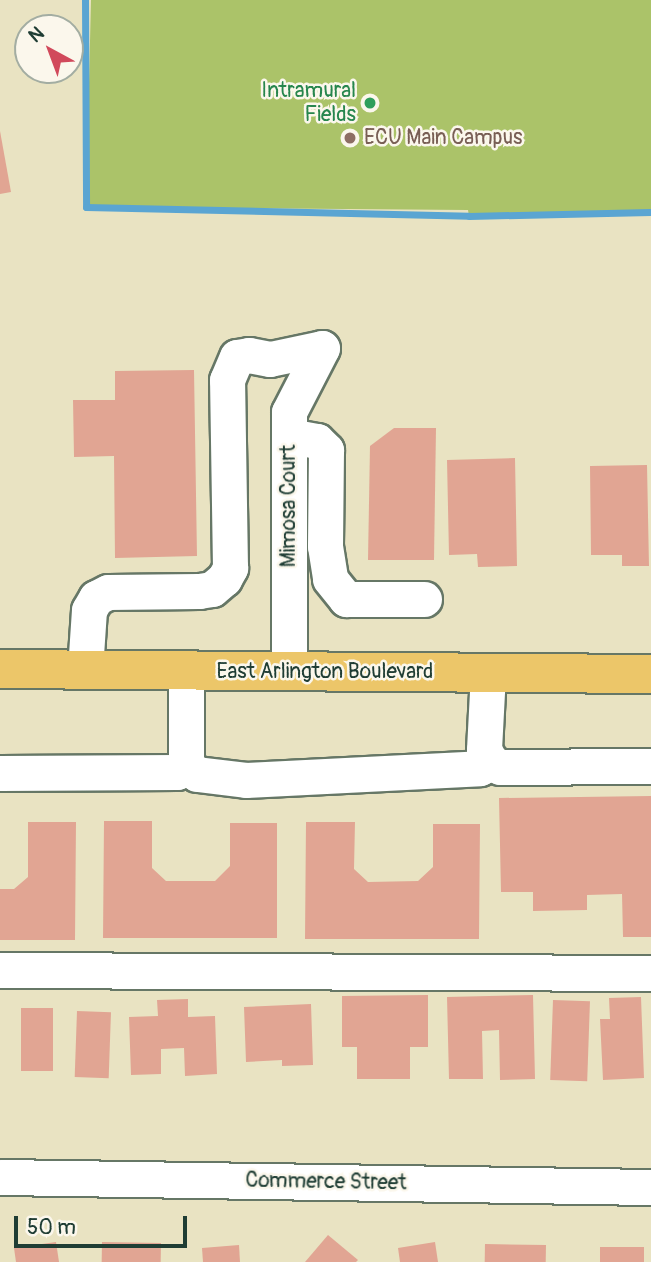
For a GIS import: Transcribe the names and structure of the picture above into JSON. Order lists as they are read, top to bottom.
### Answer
{
  "streets": {
    "main road": ["East Arlington Boulevard"],
    "street": ["Mimosa Court", "Commerce Street"]
  },
  "crossings": [
    ["Mimosa Court", "East Arlington Boulevard"]
  ],
  "places": ["Intramural Fields", "ECU Main Campus"],
  "scale_bar": "50 m",
  "north": "top left"
}
